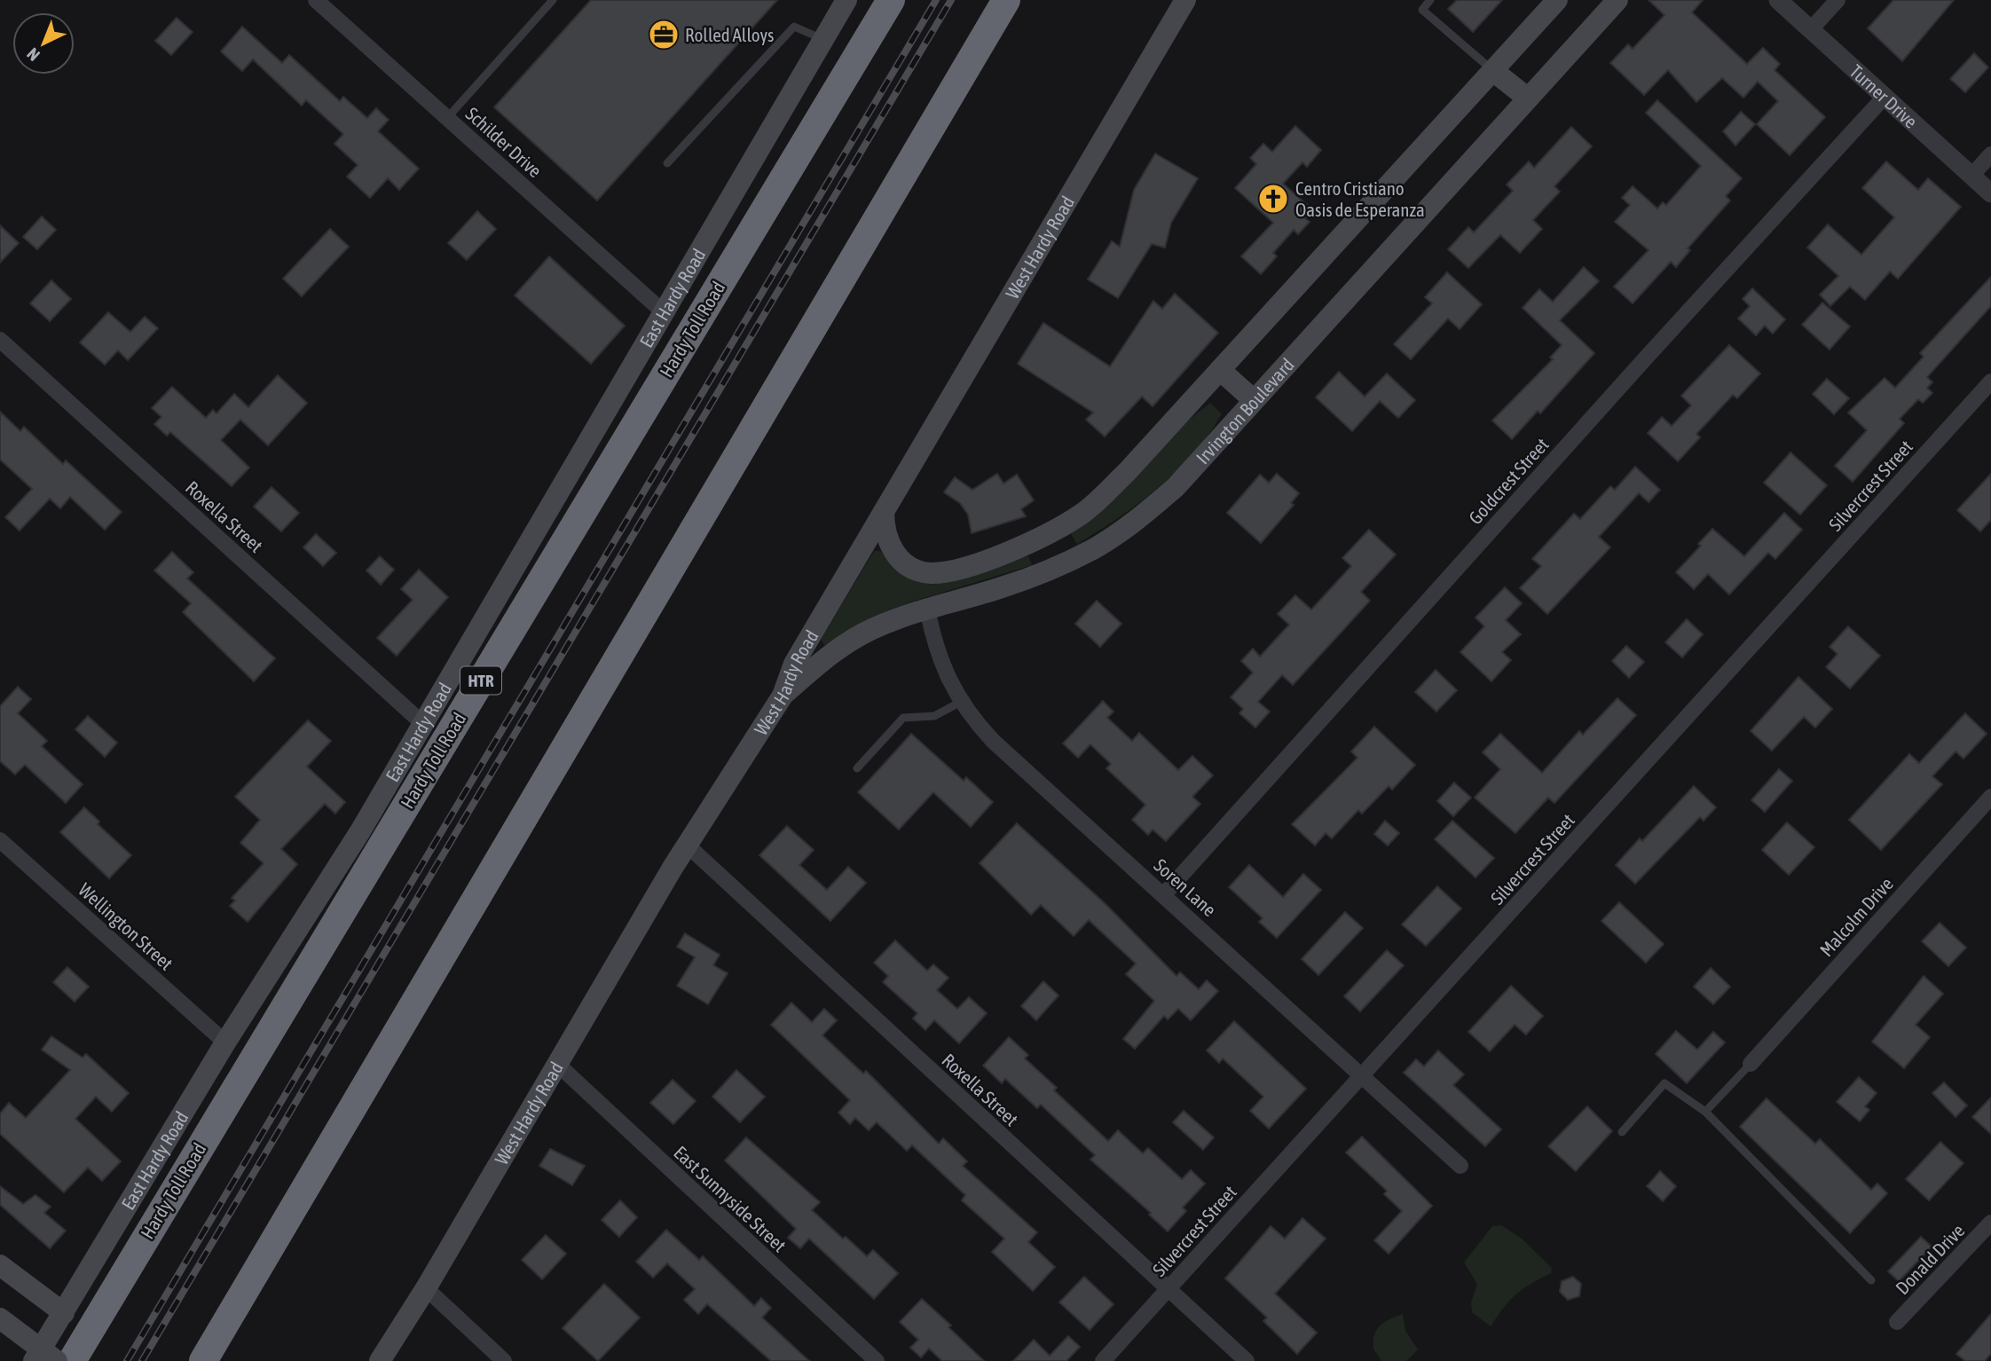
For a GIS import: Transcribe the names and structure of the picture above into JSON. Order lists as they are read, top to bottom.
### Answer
{
  "streets": {
    "highway": ["Hardy Toll Road", "HTR"],
    "main road": ["West Hardy Road", "East Hardy Road", "Irvington Boulevard"],
    "street": [
      "Turner Drive",
      "Schilder Drive",
      "Goldcrest Street",
      "Silvercrest Street",
      "Roxella Street",
      "Soren Lane",
      "Malcolm Drive",
      "Wellington Street",
      "East Sunnyside Street",
      "Donald Drive"
    ]
  },
  "crossings": [
    ["Turner Drive", "Goldcrest Street"],
    ["Schilder Drive", "East Hardy Road"],
    ["West Hardy Road", "Irvington Boulevard"],
    ["West Hardy Road", "Roxella Street"],
    ["West Hardy Road", "East Sunnyside Street"],
    ["East Hardy Road", "Roxella Street"],
    ["East Hardy Road", "Wellington Street"],
    ["Irvington Boulevard", "Soren Lane"],
    ["Goldcrest Street", "Soren Lane"],
    ["Silvercrest Street", "Roxella Street"],
    ["Silvercrest Street", "Soren Lane"]
  ],
  "places": {
    "office": ["Rolled Alloys"],
    "church": ["Centro Cristiano Oasis de Esperanza"]
  },
  "north": "bottom left"
}
